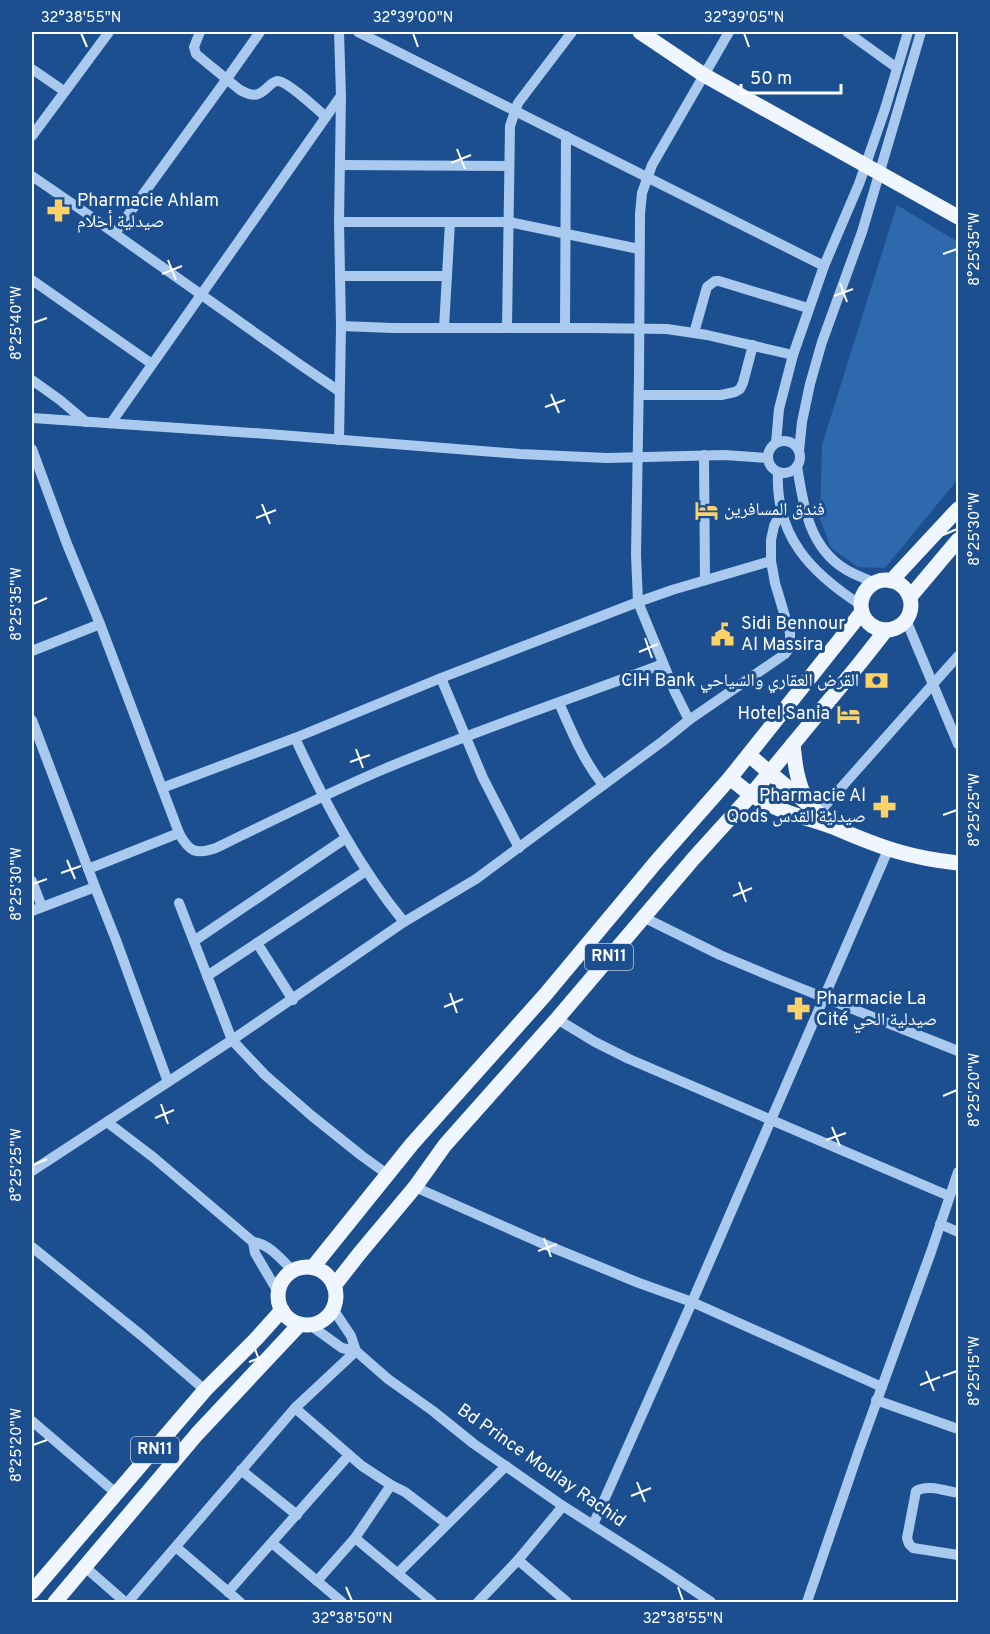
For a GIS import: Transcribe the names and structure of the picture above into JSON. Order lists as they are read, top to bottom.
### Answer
{
  "streets": {
    "main road": ["RN11"],
    "street": ["Bd Prince Moulay Rachid"]
  },
  "crossings": [
    ["RN11", "Bd Prince Moulay Rachid"]
  ],
  "places": {
    "pharmacy": ["Pharmacie Ahlam صيدلية أحلام", "Pharmacie Al Qods صيدلية القدس", "Pharmacie La Cité صيدلية الحي"],
    "hotel": ["فندق المسافرين", "Hotel Sania"],
    "public building": ["Sidi Bennour Al Massira"],
    "bank": ["CIH Bank القرض العقاري والسياحي"]
  },
  "scale_bar": "50 m",
  "coordinates": [
    "32°38'55\"N",
    "32°39'00\"N",
    "32°39'05\"N",
    "8°25'35\"W",
    "8°25'40\"W",
    "8°25'30\"W",
    "8°25'25\"W",
    "8°25'20\"W",
    "8°25'15\"W",
    "32°38'50\"N"
  ]
}
